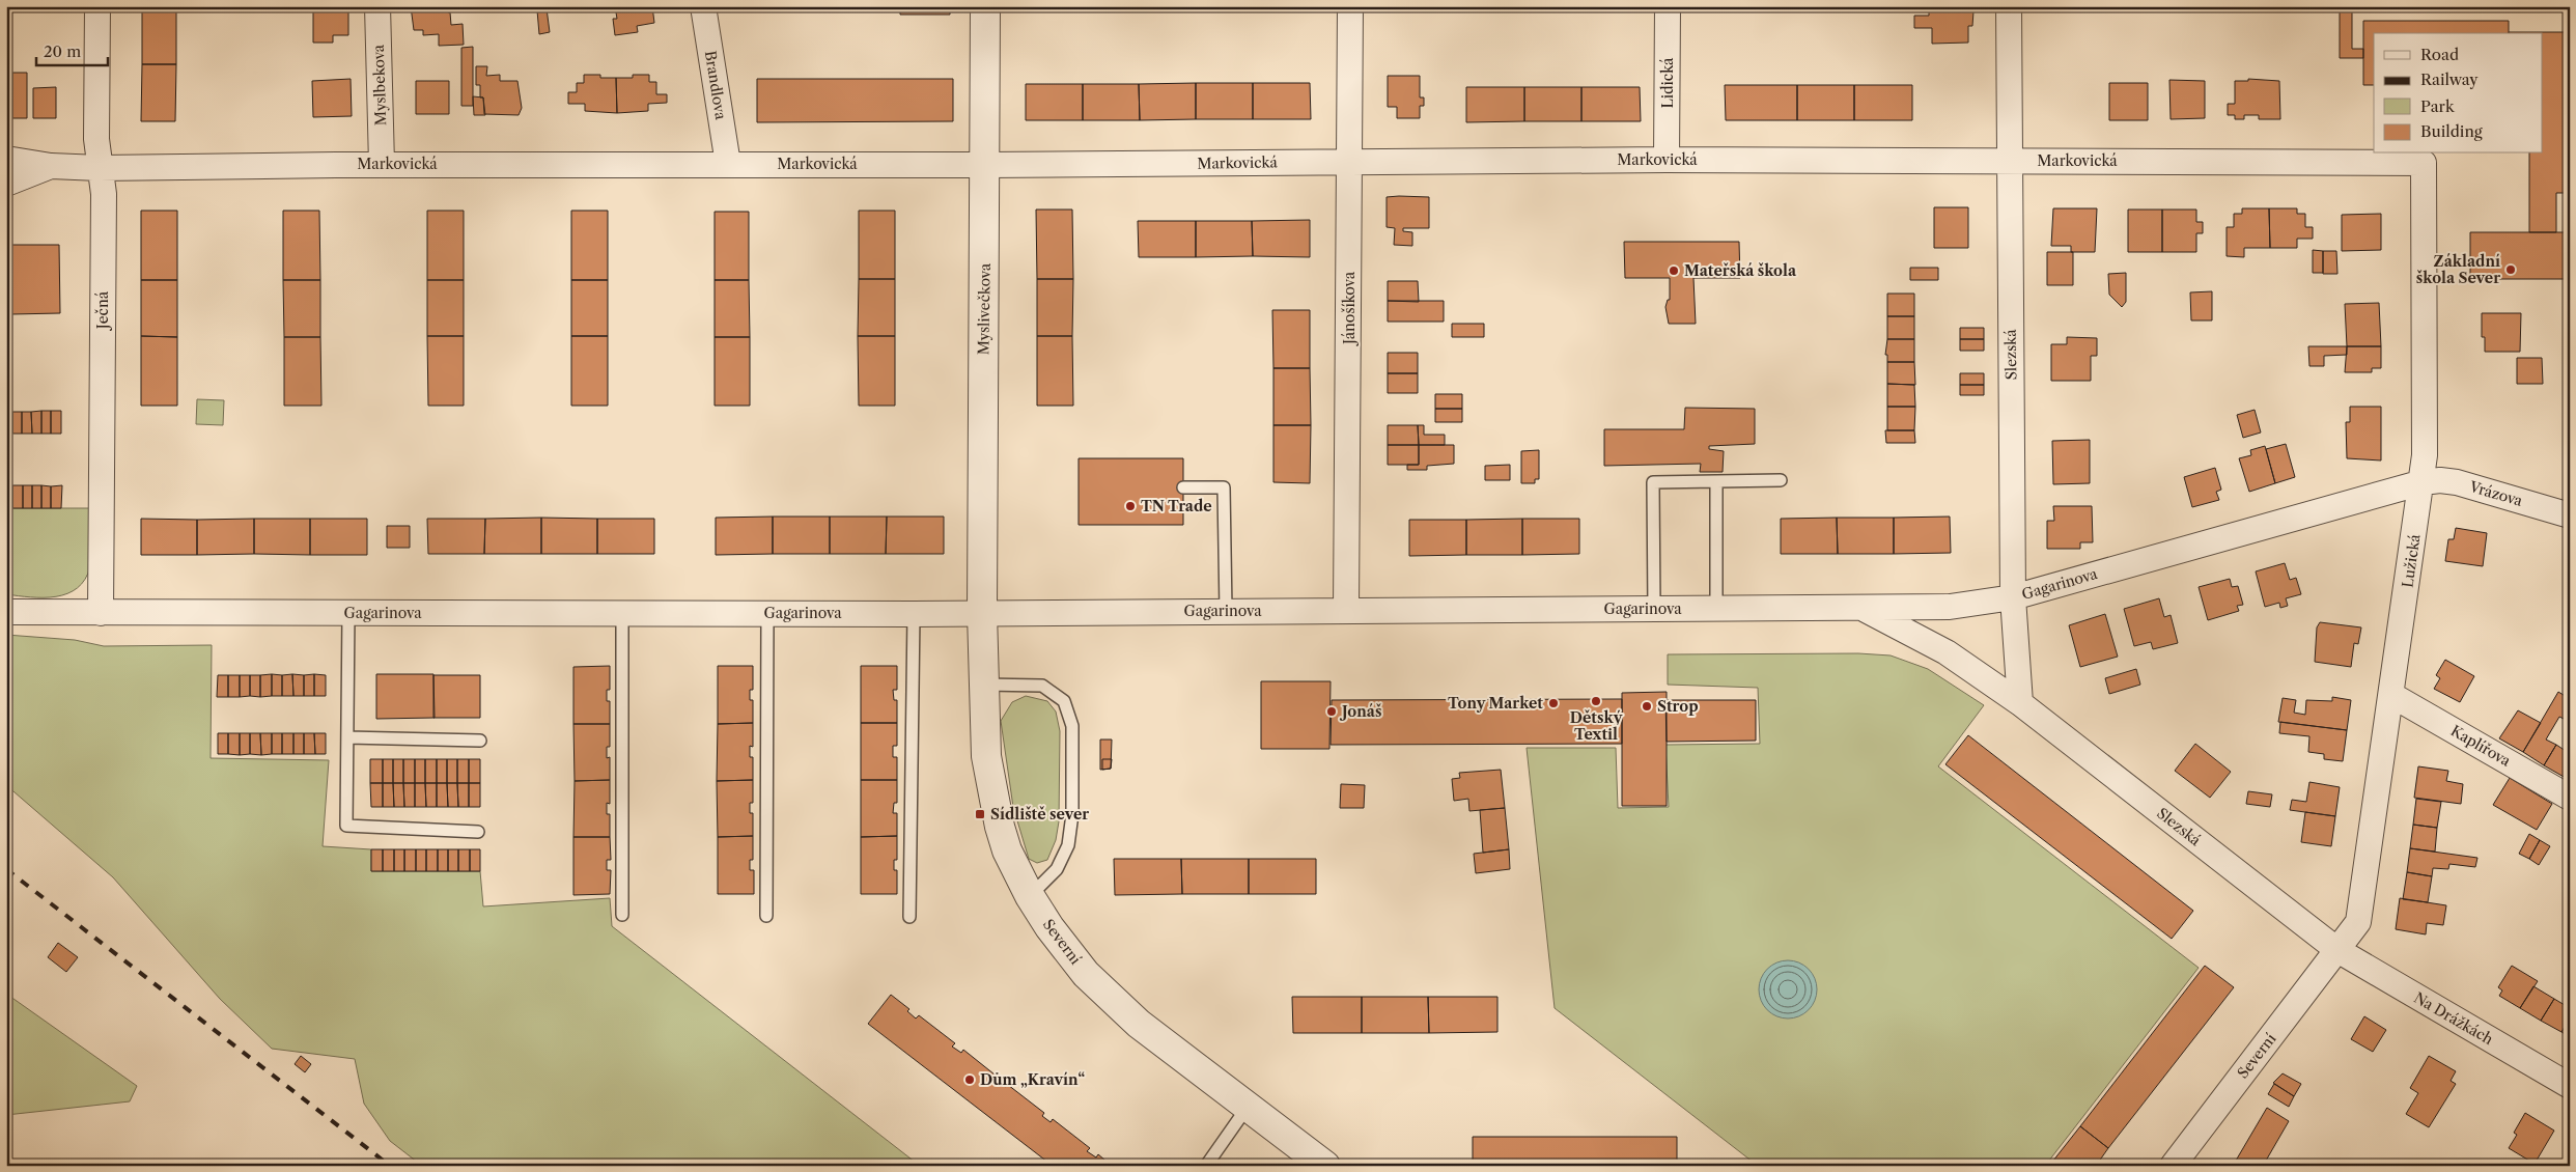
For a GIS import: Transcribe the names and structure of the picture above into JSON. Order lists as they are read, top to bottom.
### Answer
{
  "streets": {
    "street": [
      "Lidická",
      "Myslbekova",
      "Brandlova",
      "Markovická",
      "Jánošíkova",
      "Myslivečkova",
      "Ječná",
      "Slezská",
      "Vrázova",
      "Lužická",
      "Gagarinova",
      "Kaplířova",
      "Severní",
      "Na Drážkách"
    ]
  },
  "crossings": [
    ["Lidická", "Markovická"],
    ["Myslbekova", "Markovická"],
    ["Brandlova", "Markovická"],
    ["Markovická", "Jánošíkova"],
    ["Markovická", "Myslivečkova"],
    ["Markovická", "Ječná"],
    ["Markovická", "Slezská"],
    ["Markovická", "Lužická"],
    ["Jánošíkova", "Gagarinova"],
    ["Myslivečkova", "Gagarinova"],
    ["Myslivečkova", "Severní"],
    ["Ječná", "Gagarinova"],
    ["Slezská", "Lužická"],
    ["Slezská", "Gagarinova"],
    ["Slezská", "Severní"],
    ["Slezská", "Na Drážkách"],
    ["Vrázova", "Lužická"],
    ["Vrázova", "Gagarinova"],
    ["Lužická", "Gagarinova"],
    ["Lužická", "Kaplířova"],
    ["Lužická", "Severní"],
    ["Lužická", "Na Drážkách"],
    ["Gagarinova", "Severní"],
    ["Severní", "Na Drážkách"]
  ],
  "places": {
    "other": [
      "Základní škola Sever",
      "Mateřská škola",
      "TN Trade",
      "Dětský Textil",
      "Tony Market",
      "Strop",
      "Jonáš",
      "Dům „Kravín“"
    ],
    "transit": ["Sídliště sever"]
  },
  "legend": [
    "Road",
    "Railway",
    "Park",
    "Building"
  ],
  "scale_bar": "20 m"
}
